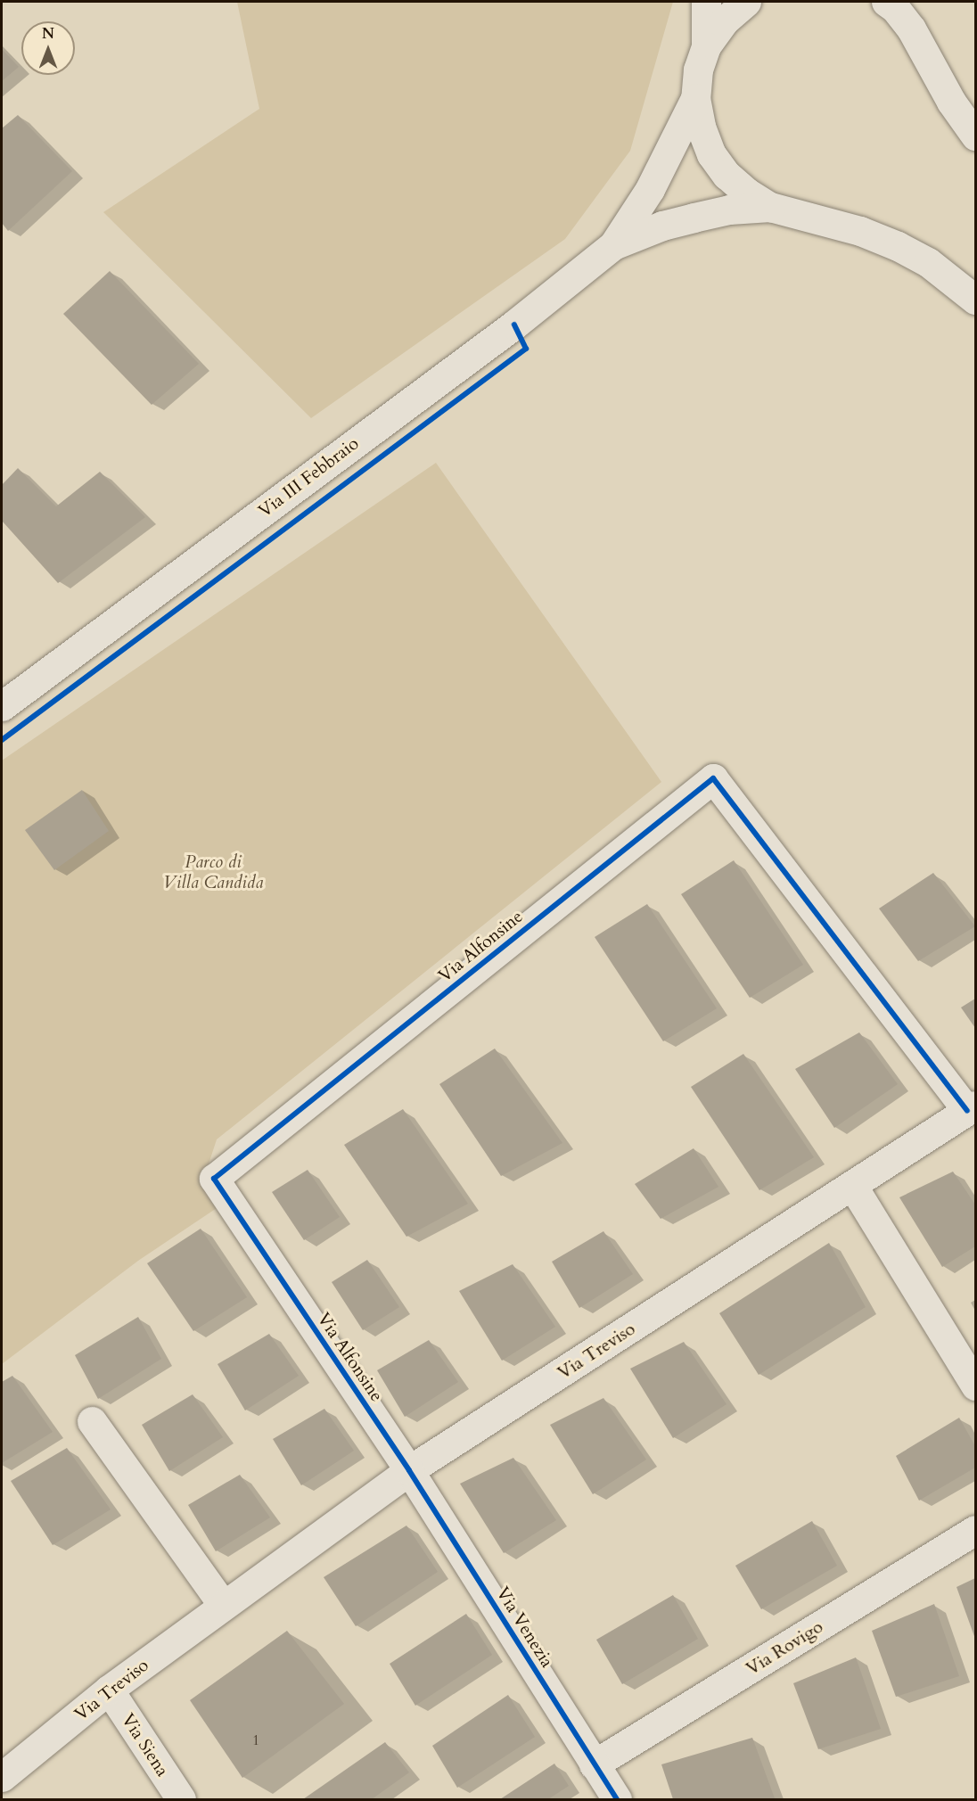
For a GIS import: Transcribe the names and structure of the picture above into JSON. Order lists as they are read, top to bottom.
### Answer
{
  "streets": {
    "street": [
      "Via III Febbraio",
      "Via Alfonsine",
      "Via Treviso",
      "Via Venezia",
      "Via Rovigo",
      "Via Siena"
    ]
  },
  "crossings": [
    ["Via Alfonsine", "Via Treviso"],
    ["Via Alfonsine", "Via Venezia"],
    ["Via Treviso", "Via Venezia"],
    ["Via Treviso", "Via Siena"],
    ["Via Venezia", "Via Rovigo"]
  ],
  "parks": ["Parco di Villa Candida"],
  "house_numbers": ["1"],
  "north": "top"
}
